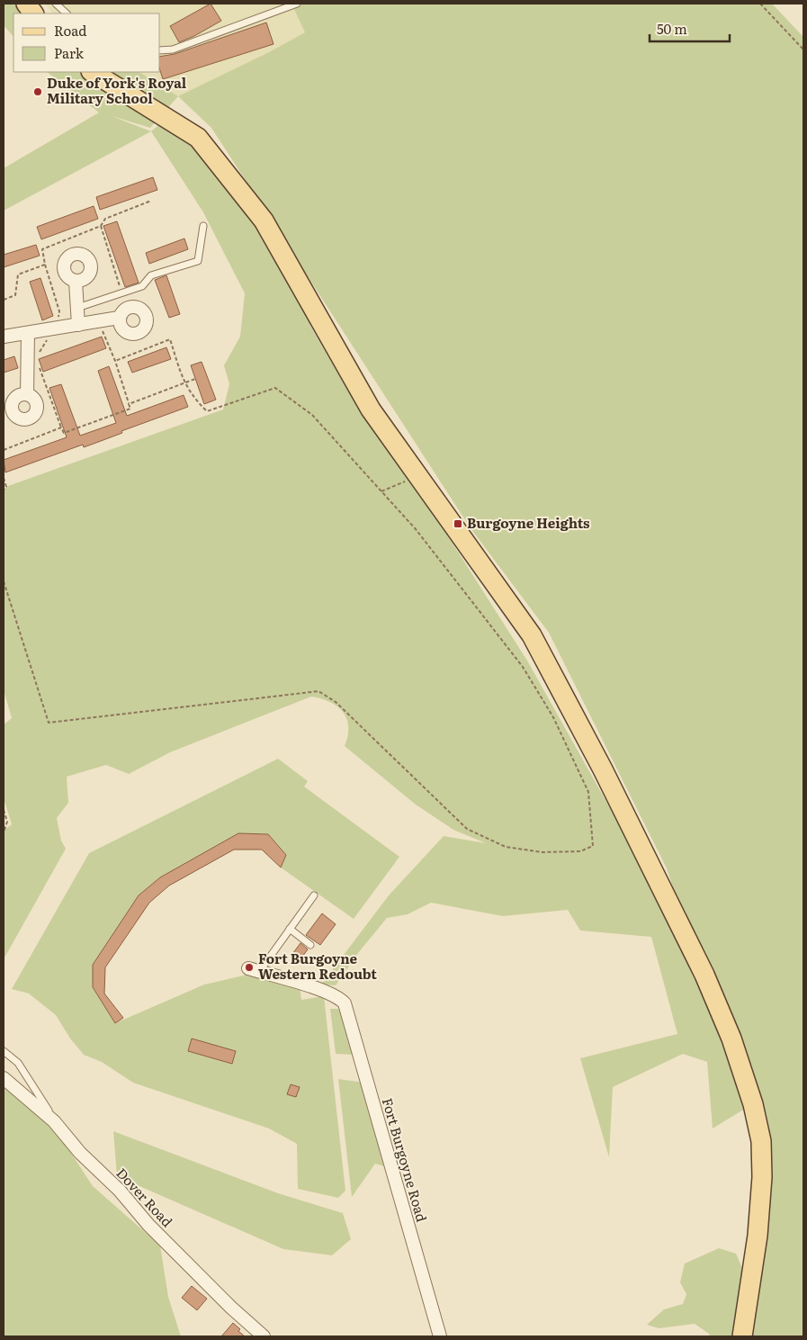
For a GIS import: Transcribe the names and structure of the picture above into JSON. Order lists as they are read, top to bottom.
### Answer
{
  "streets": {
    "street": ["Fort Burgoyne Road", "Dover Road"]
  },
  "places": {
    "other": ["Duke of York's Royal Military School", "Fort Burgoyne Western Redoubt"],
    "transit": ["Burgoyne Heights"]
  },
  "legend": ["Road", "Park"],
  "scale_bar": "50 m"
}
